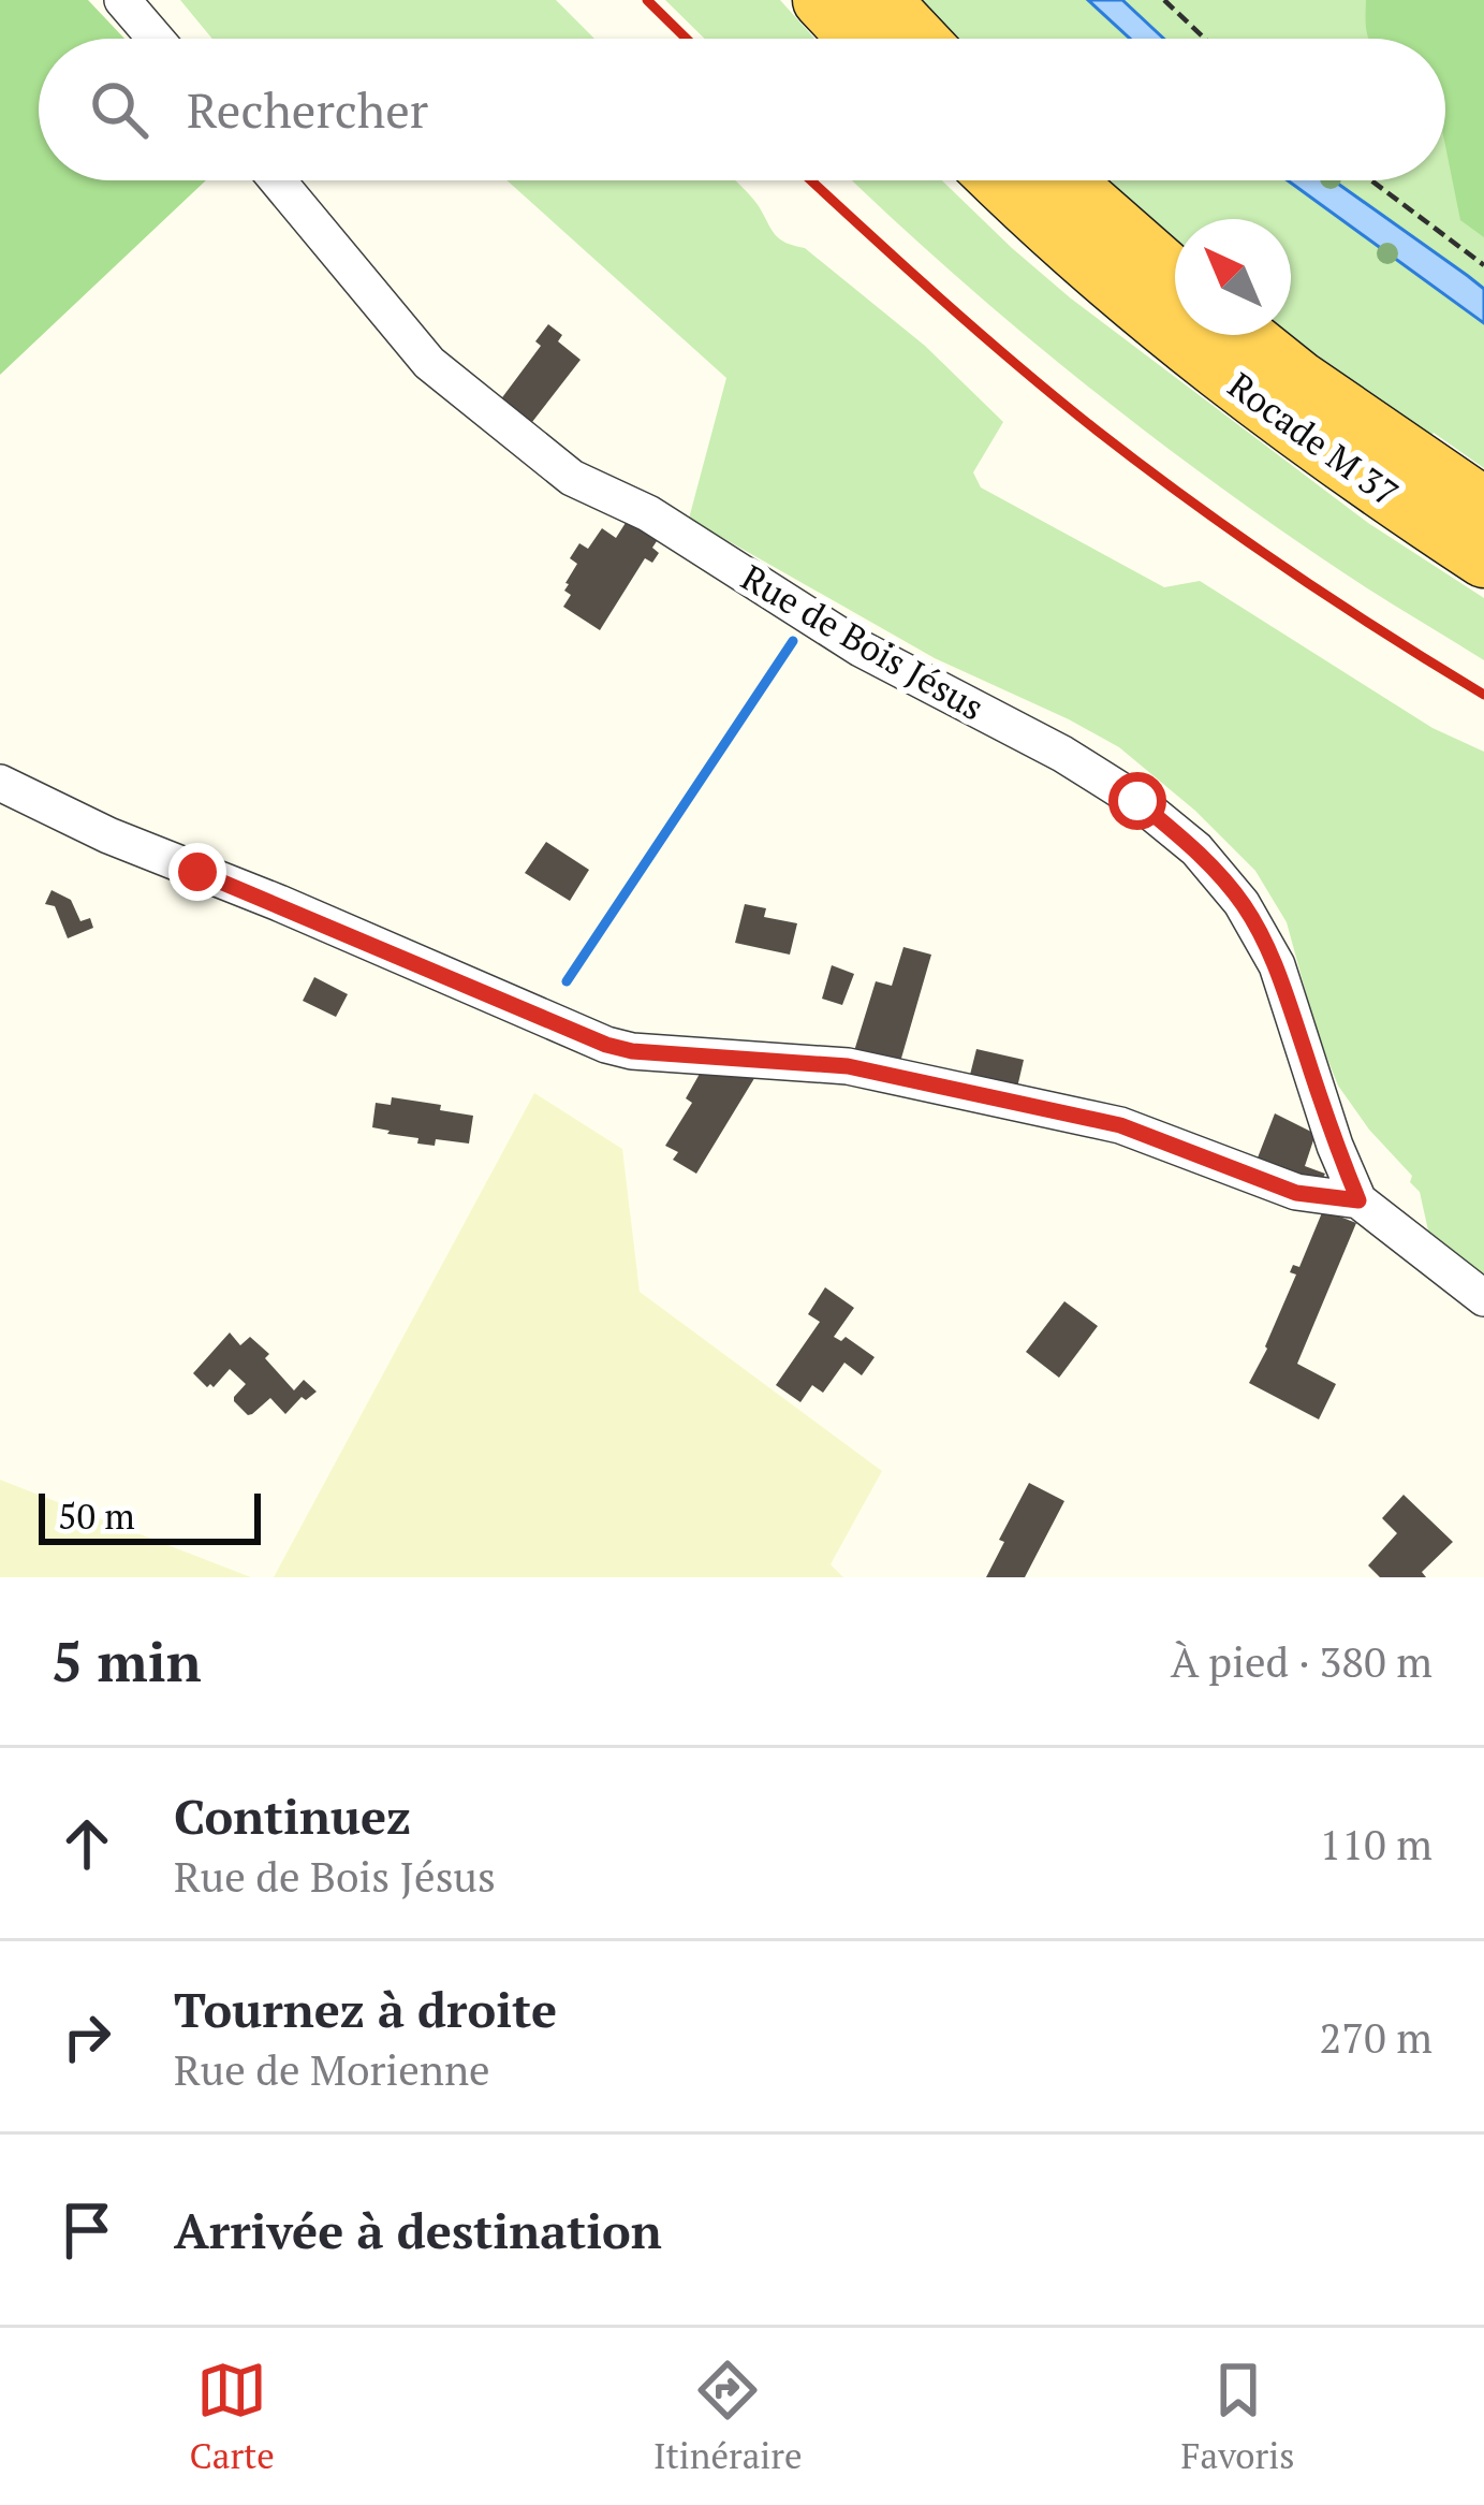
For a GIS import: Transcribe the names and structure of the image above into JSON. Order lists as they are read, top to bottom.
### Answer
{
  "streets": {
    "highway": ["Rocade M 37"],
    "street": ["Rue de Bois Jésus"]
  },
  "scale_bar": "50 m",
  "north": "top left",
  "page": {
    "search": "Rechercher",
    "scale": "50 m",
    "heading": ["5 min", "À pied · 380 m"],
    "list": [
      ["Continuez", "Rue de Bois Jésus", "110 m"],
      ["Tournez à droite", "Rue de Morienne", "270 m"],
      "Arrivée à destination"
    ],
    "nav": ["Carte", "Itinéraire", "Favoris"]
  }
}
